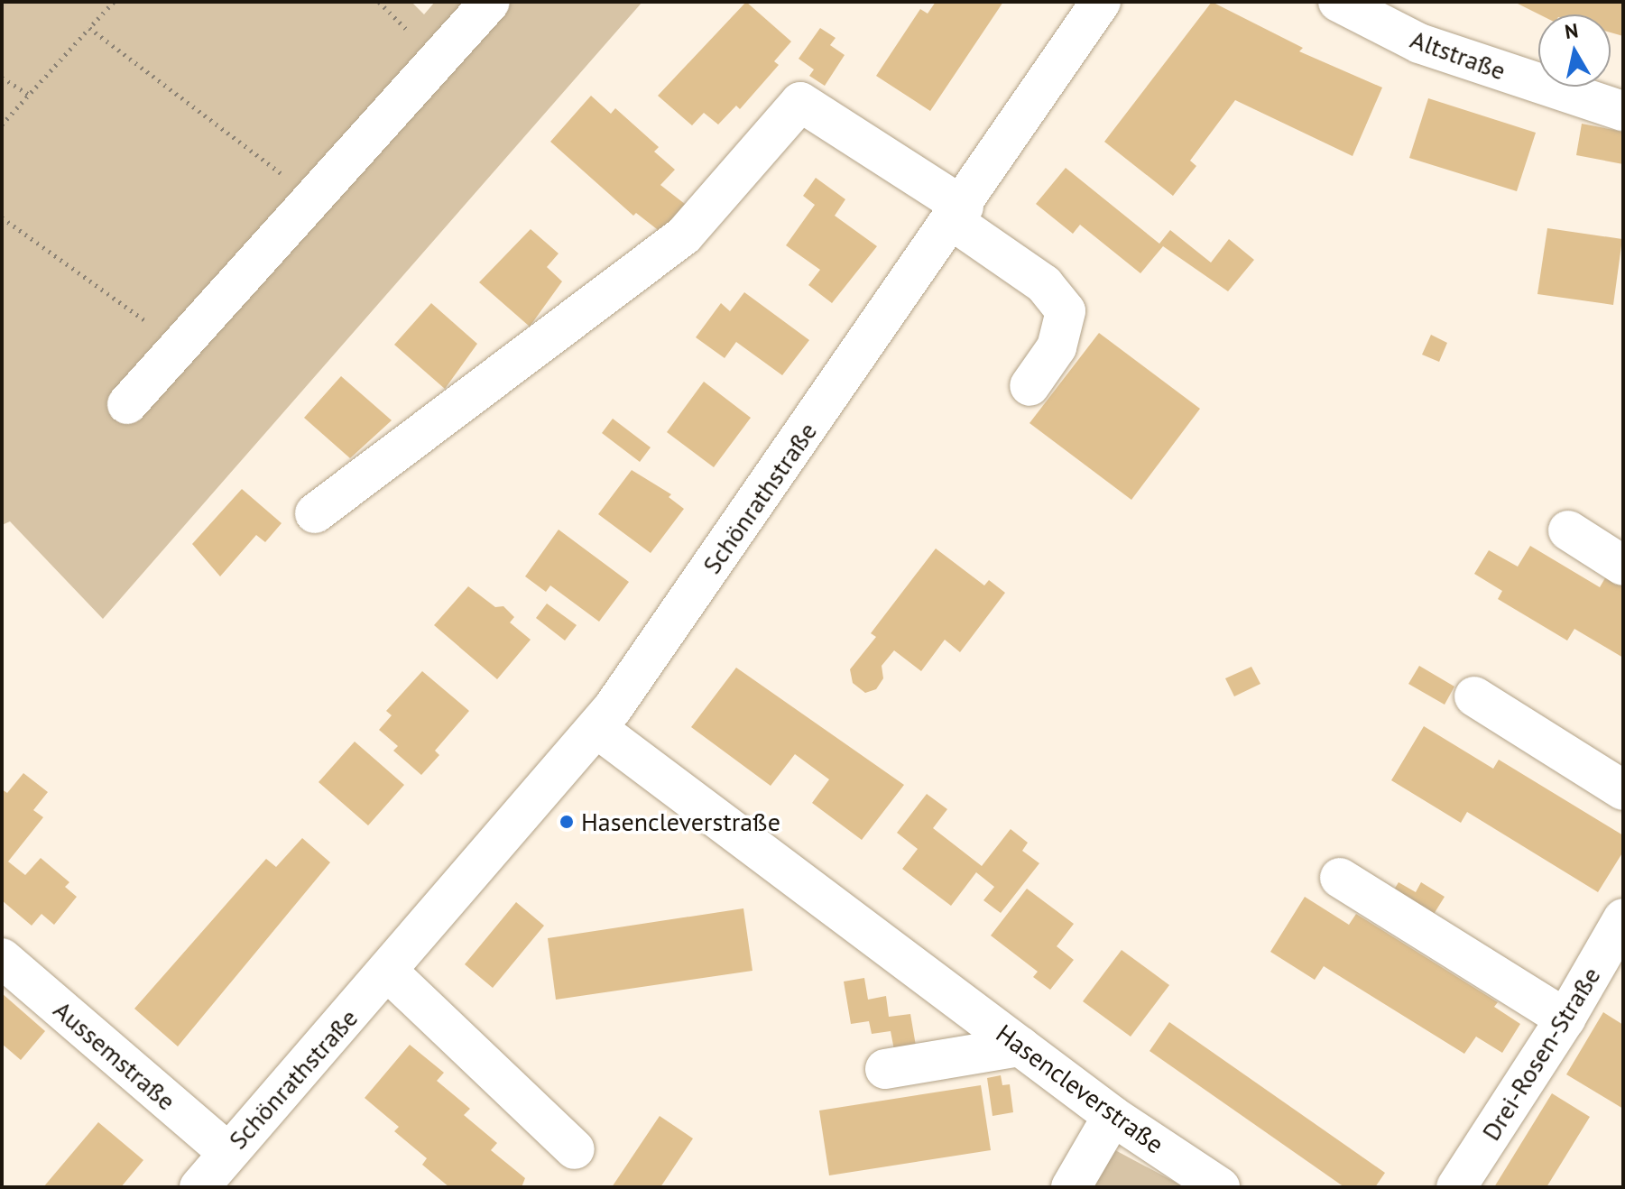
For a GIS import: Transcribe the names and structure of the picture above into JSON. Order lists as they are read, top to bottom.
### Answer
{
  "streets": {
    "street": [
      "Altstraße",
      "Schönrathstraße",
      "Drei-Rosen-Straße",
      "Aussemstraße",
      "Hasencleverstraße"
    ]
  },
  "crossings": [
    ["Schönrathstraße", "Aussemstraße"],
    ["Schönrathstraße", "Hasencleverstraße"]
  ],
  "places": ["Hasencleverstraße"],
  "north": "top"
}
